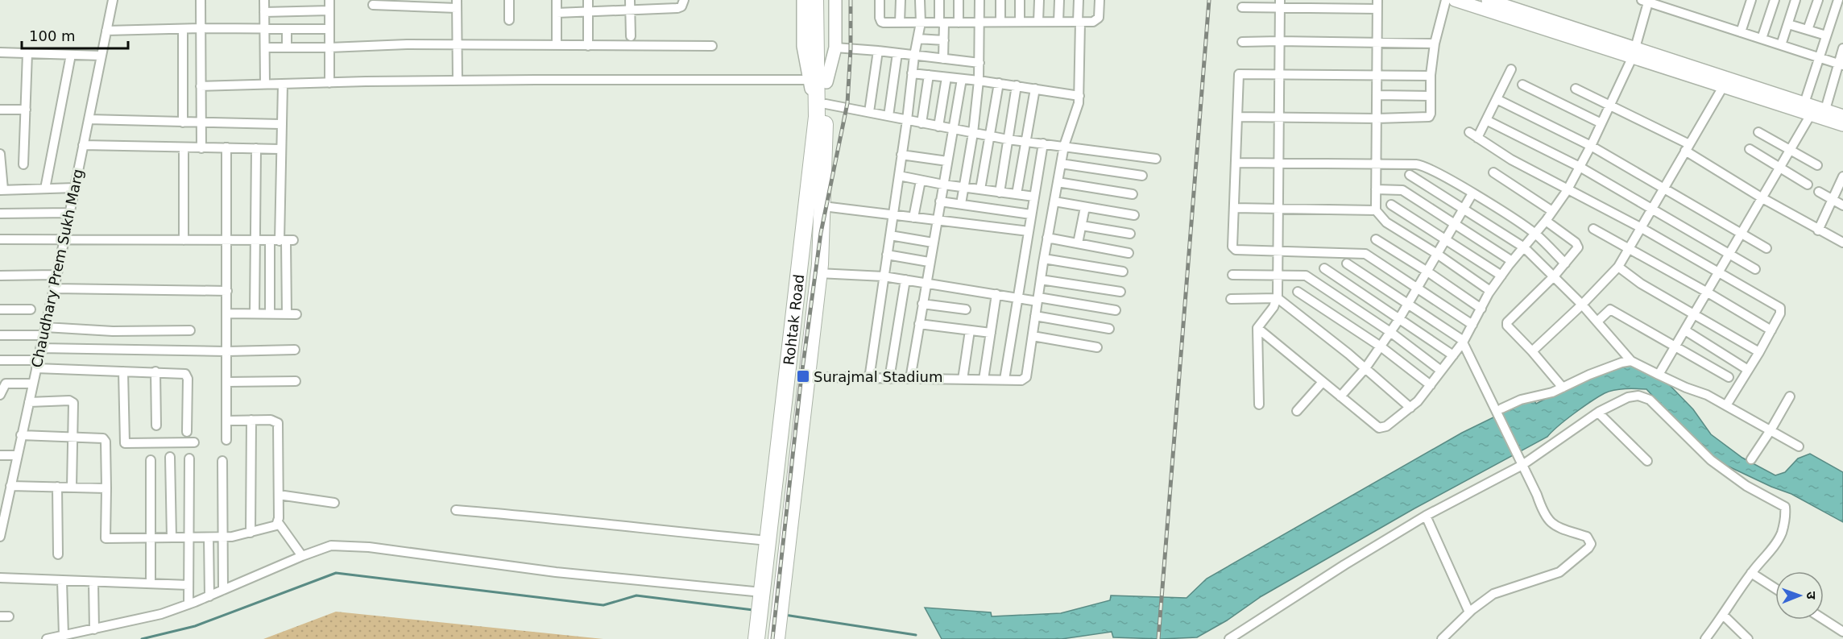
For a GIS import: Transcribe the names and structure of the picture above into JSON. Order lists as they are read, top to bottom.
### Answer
{
  "streets": {
    "highway": ["Rohtak Road"],
    "street": ["Chaudhary Prem Sukh Marg"]
  },
  "places": {
    "transit": ["Surajmal Stadium"]
  },
  "scale_bar": "100 m",
  "north": "right"
}
